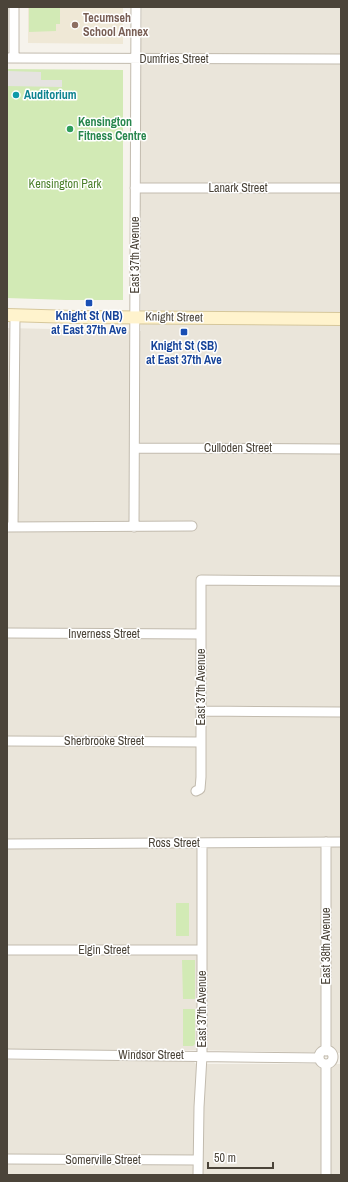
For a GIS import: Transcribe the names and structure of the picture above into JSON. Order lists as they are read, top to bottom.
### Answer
{
  "streets": {
    "main road": ["Knight Street"],
    "street": [
      "Dumfries Street",
      "Lanark Street",
      "East 37th Avenue",
      "Culloden Street",
      "Inverness Street",
      "Sherbrooke Street",
      "Ross Street",
      "East 38th Avenue",
      "Elgin Street",
      "Windsor Street",
      "Somerville Street"
    ]
  },
  "crossings": [
    ["Dumfries Street", "East 37th Avenue"],
    ["Lanark Street", "East 37th Avenue"],
    ["East 37th Avenue", "Knight Street"],
    ["East 37th Avenue", "Culloden Street"],
    ["East 37th Avenue", "Inverness Street"],
    ["East 37th Avenue", "Sherbrooke Street"],
    ["East 37th Avenue", "Ross Street"],
    ["East 37th Avenue", "Elgin Street"],
    ["East 37th Avenue", "Windsor Street"],
    ["East 37th Avenue", "Somerville Street"],
    ["Ross Street", "East 38th Avenue"],
    ["East 38th Avenue", "Windsor Street"]
  ],
  "parks": ["Kensington Park"],
  "places": {
    "other": ["Tecumseh School Annex", "Auditorium", "Kensington Fitness Centre"],
    "transit": ["Knight St (NB) at East 37th Ave", "Knight St (SB) at East 37th Ave"]
  },
  "scale_bar": "50 m"
}
